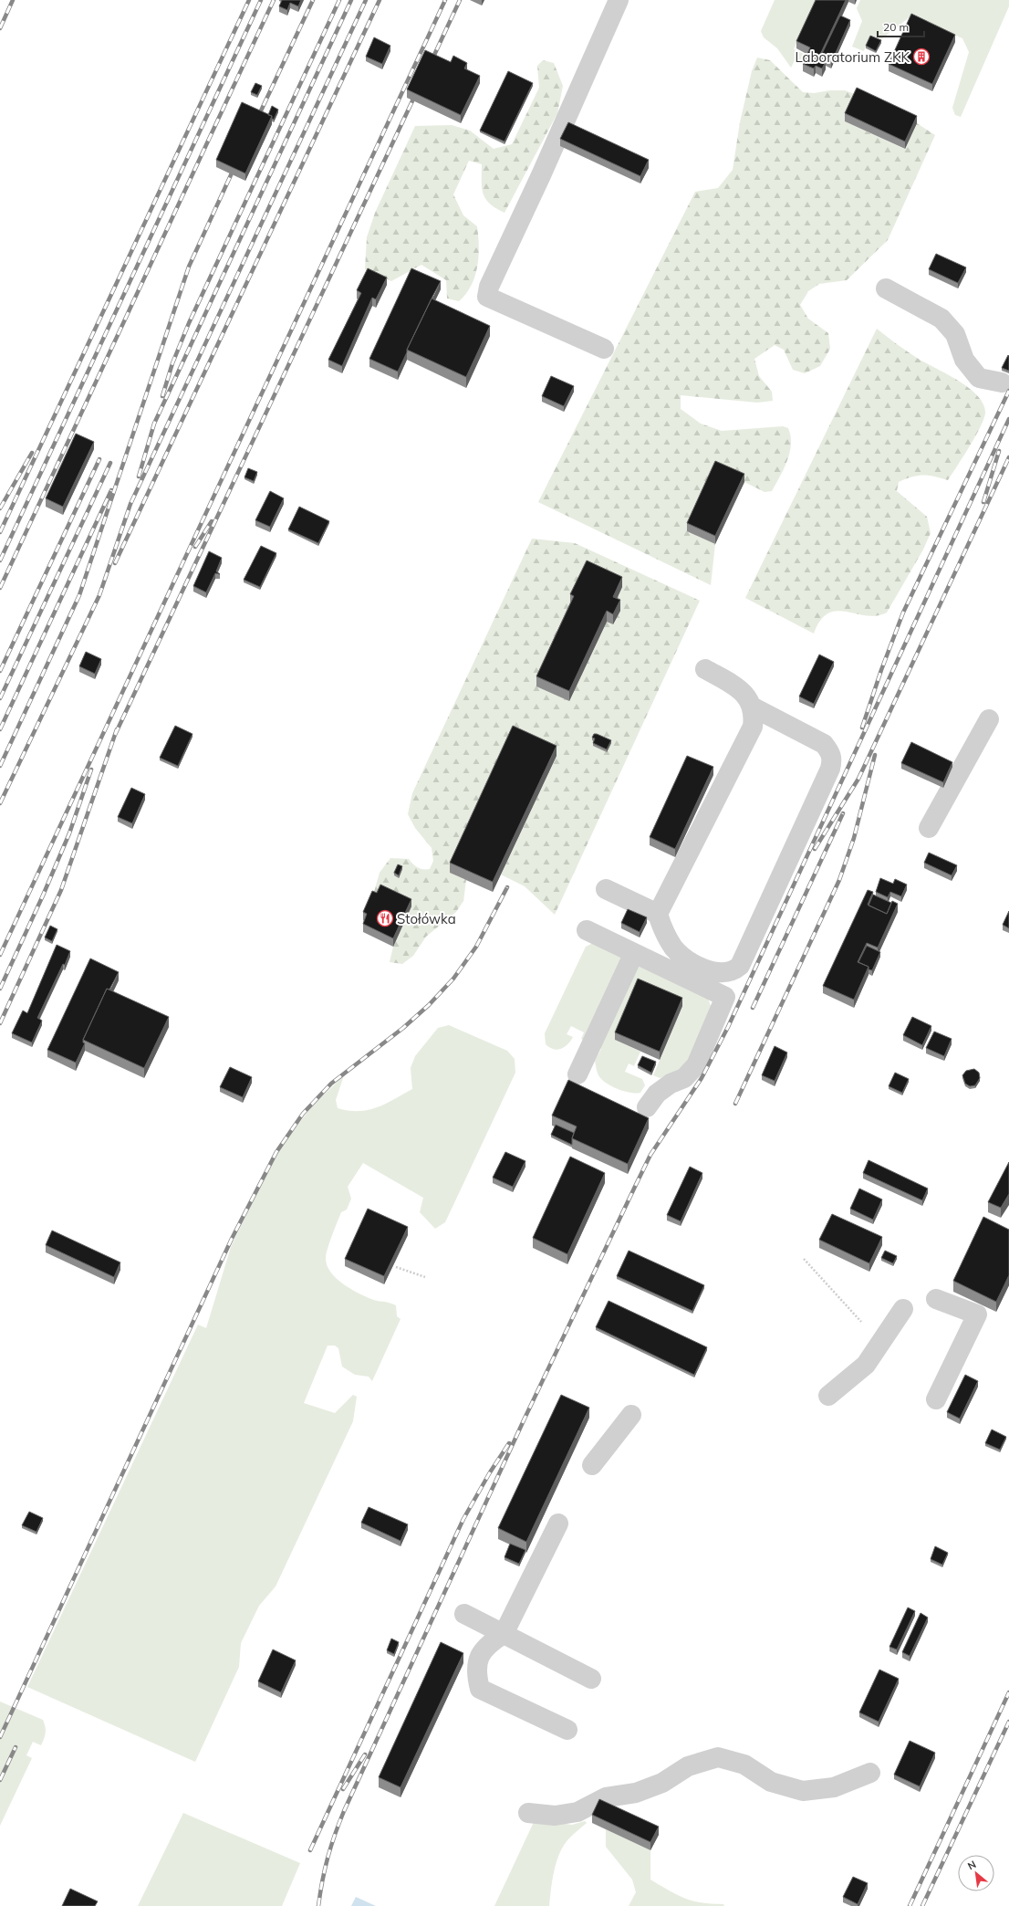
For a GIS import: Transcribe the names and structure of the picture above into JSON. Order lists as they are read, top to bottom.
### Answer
{
  "places": {
    "building": ["Laboratorium ZKK"],
    "restaurant": ["Stołówka"]
  },
  "scale_bar": "20 m",
  "north": "top left"
}
